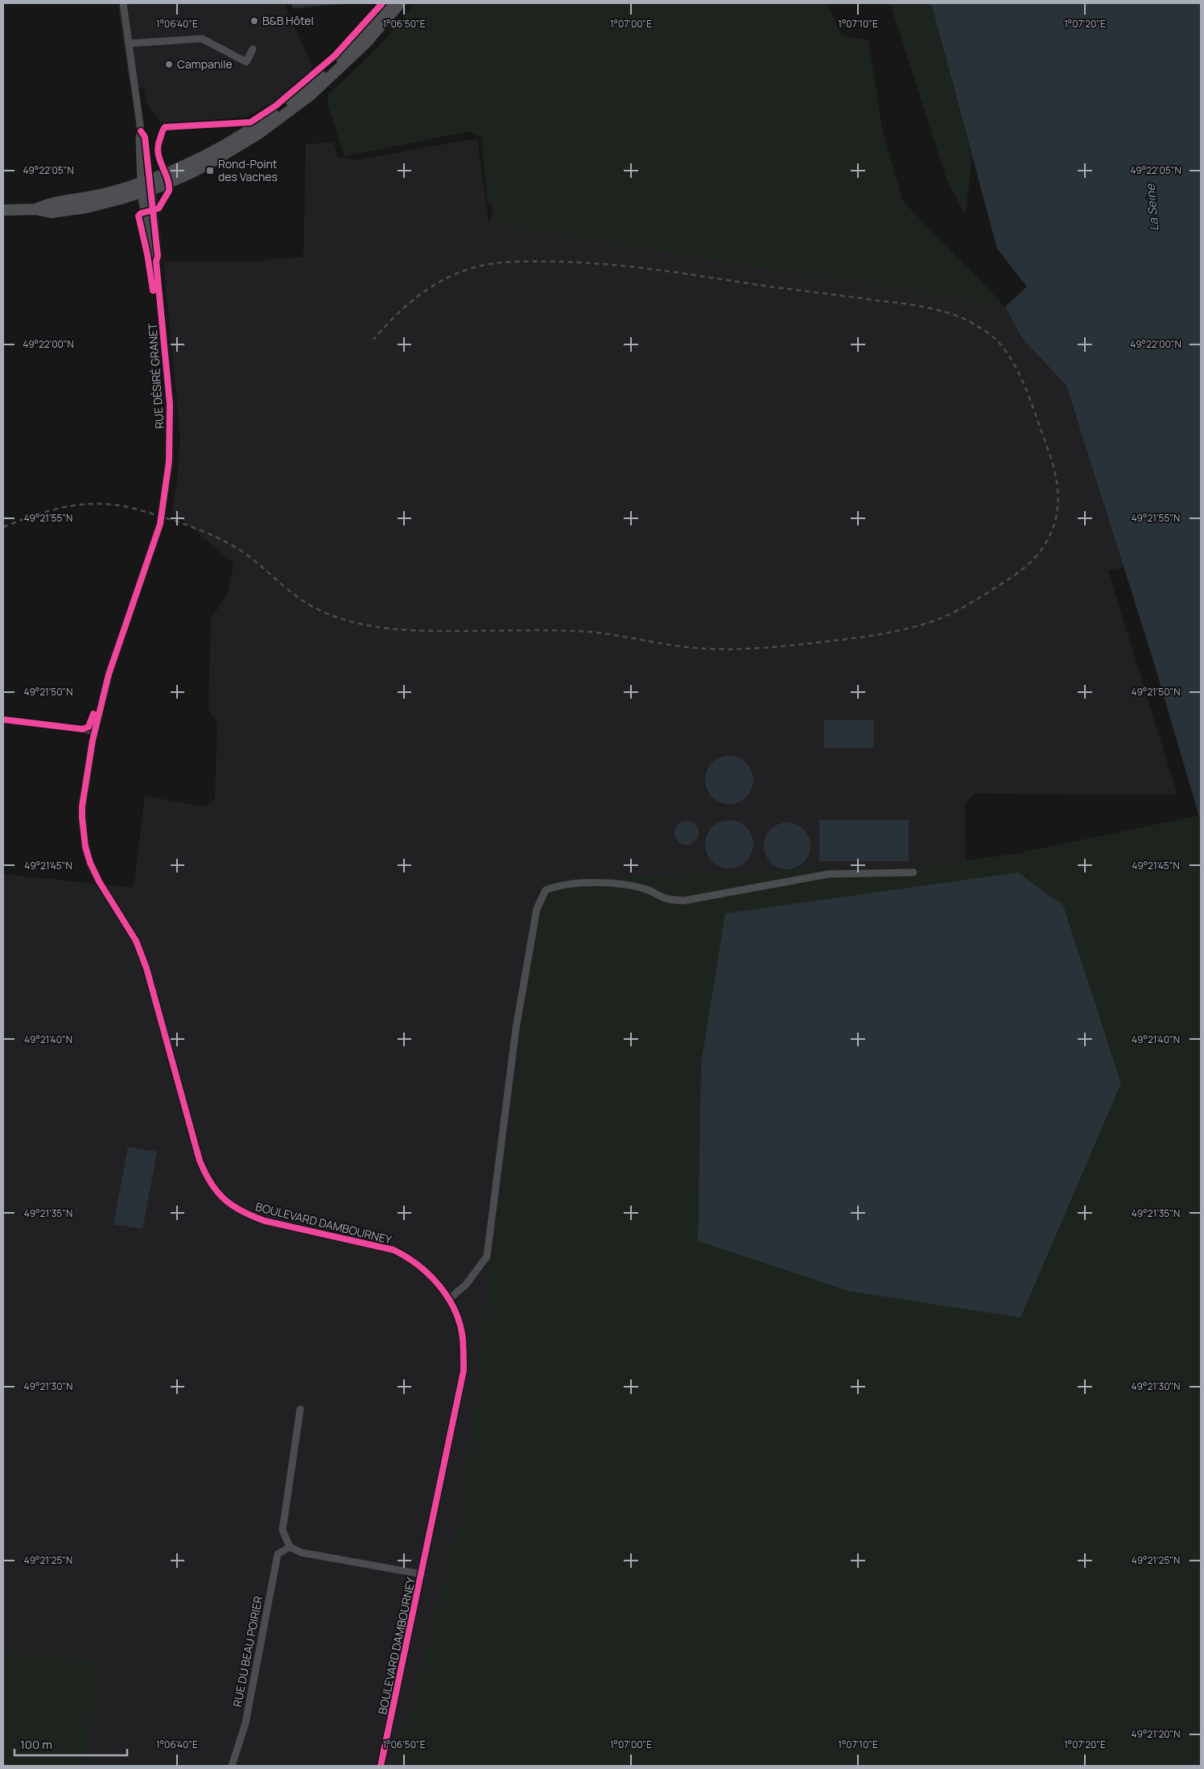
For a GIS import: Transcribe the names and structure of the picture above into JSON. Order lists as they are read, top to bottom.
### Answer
{
  "streets": {
    "street": ["RUE DÉSIRÉ GRANET", "BOULEVARD DAMBOURNEY", "RUE DU BEAU POIRIER"]
  },
  "crossings": [
    ["RUE DÉSIRÉ GRANET", "BOULEVARD DAMBOURNEY"]
  ],
  "water": ["La Seine"],
  "places": {
    "other": ["B&B Hôtel", "Campanile"],
    "transit": ["Rond-Point des Vaches"]
  },
  "scale_bar": "100 m",
  "coordinates": [
    "1°06'40\"E",
    "1°06'50\"E",
    "1°07'00\"E",
    "1°07'10\"E",
    "1°07'20\"E",
    "49°22'05\"N",
    "49°22'00\"N",
    "49°21'55\"N",
    "49°21'50\"N",
    "49°21'45\"N",
    "49°21'40\"N",
    "49°21'35\"N",
    "49°21'30\"N",
    "49°21'25\"N",
    "49°21'20\"N"
  ]
}
